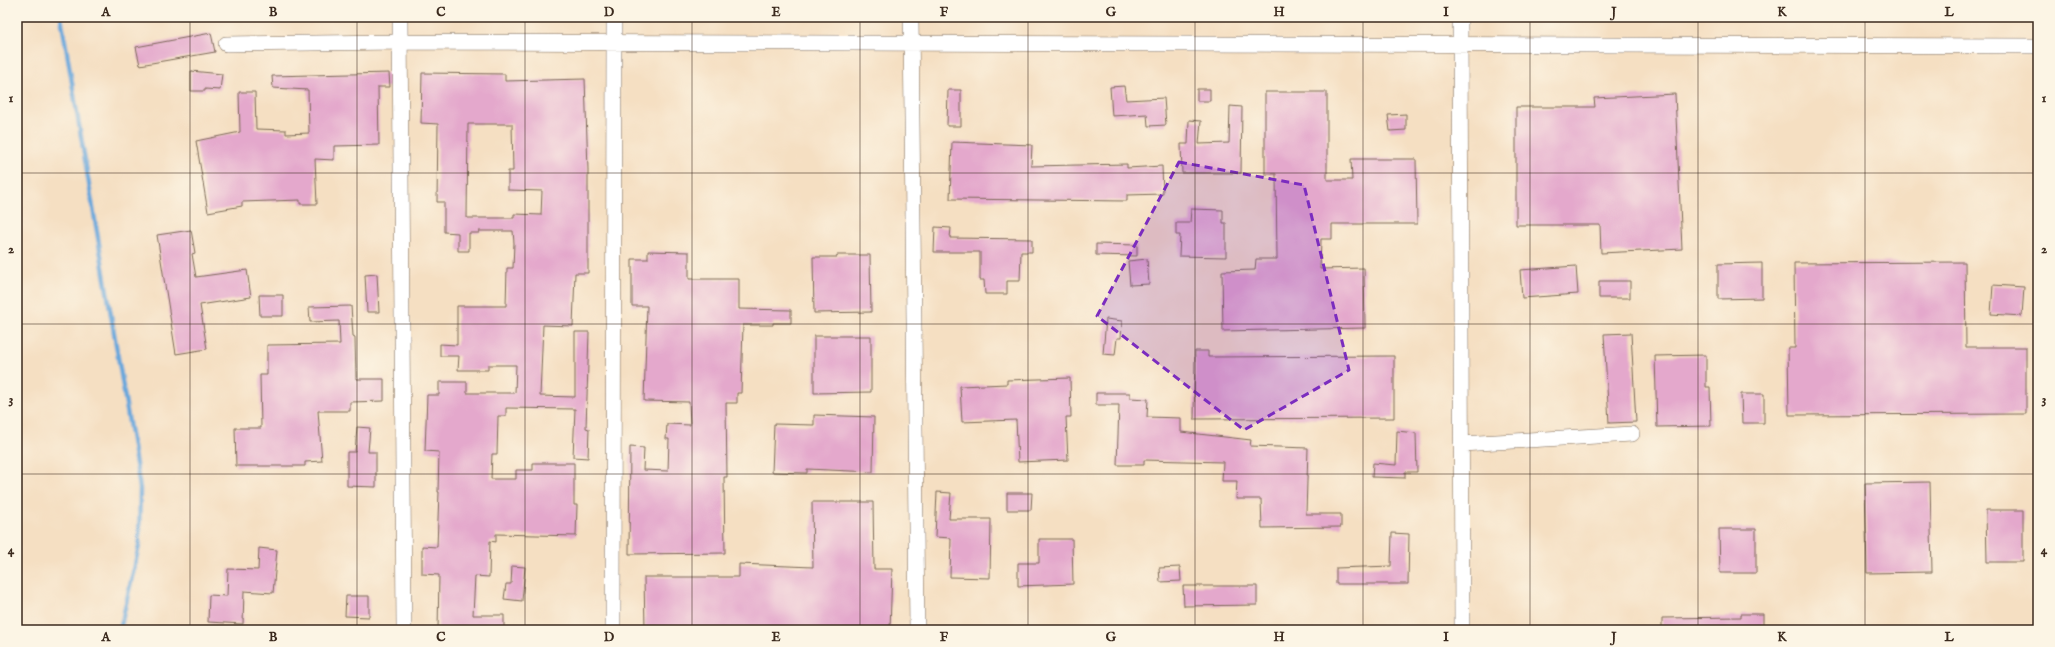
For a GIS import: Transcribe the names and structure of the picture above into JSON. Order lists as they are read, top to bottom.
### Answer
{
  "grid": {
    "columns": [
      "A",
      "B",
      "C",
      "D",
      "E",
      "F",
      "G",
      "H",
      "I",
      "J",
      "K",
      "L"
    ],
    "rows": [
      "1",
      "2",
      "3",
      "4"
    ]
  }
}
